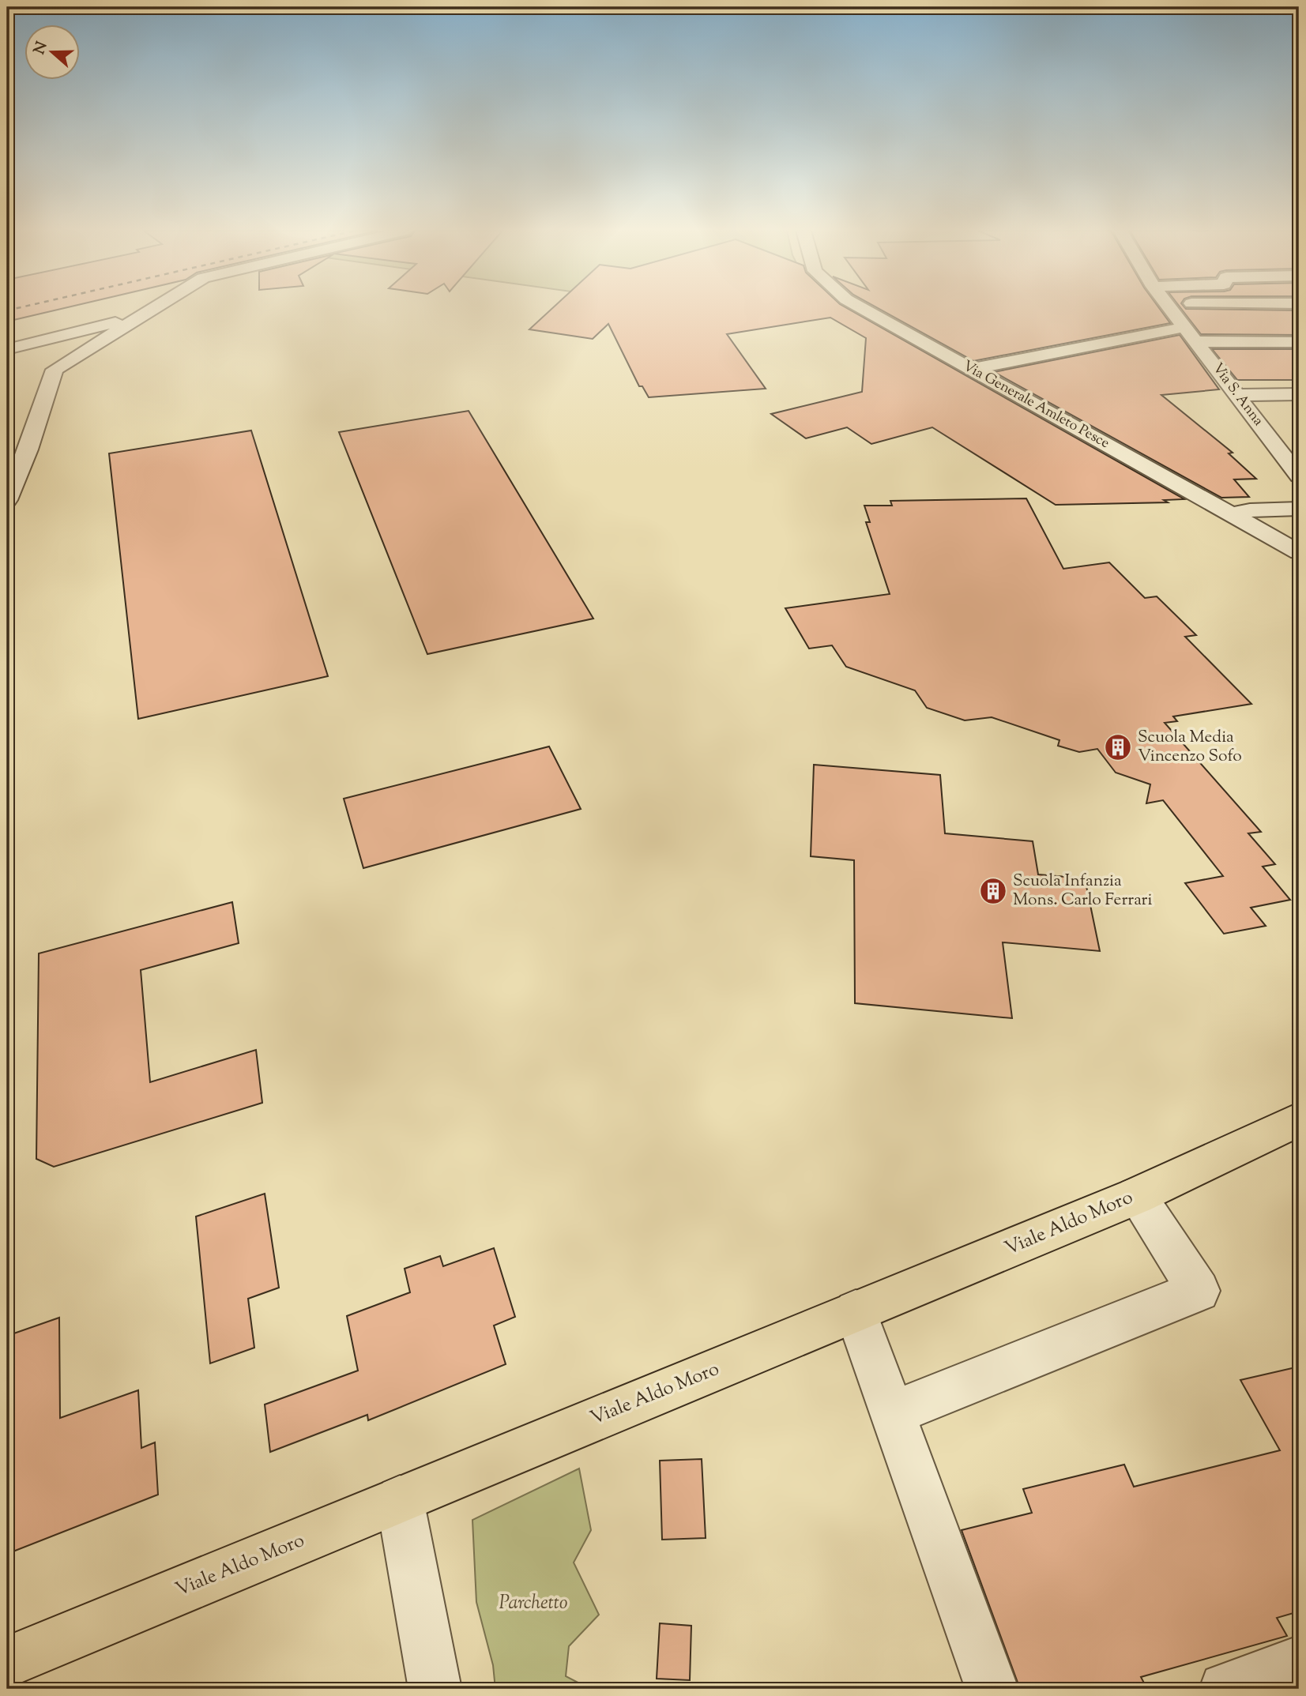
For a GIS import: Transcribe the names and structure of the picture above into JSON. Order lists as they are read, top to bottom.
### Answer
{
  "streets": {
    "main road": ["Viale Aldo Moro"],
    "street": ["Via S. Anna", "Via Generale Amleto Pesce"]
  },
  "parks": ["Parchetto"],
  "places": {
    "building": ["Scuola Media Vincenzo Sofo", "Scuola Infanzia Mons. Carlo Ferrari"]
  },
  "north": "left"
}
